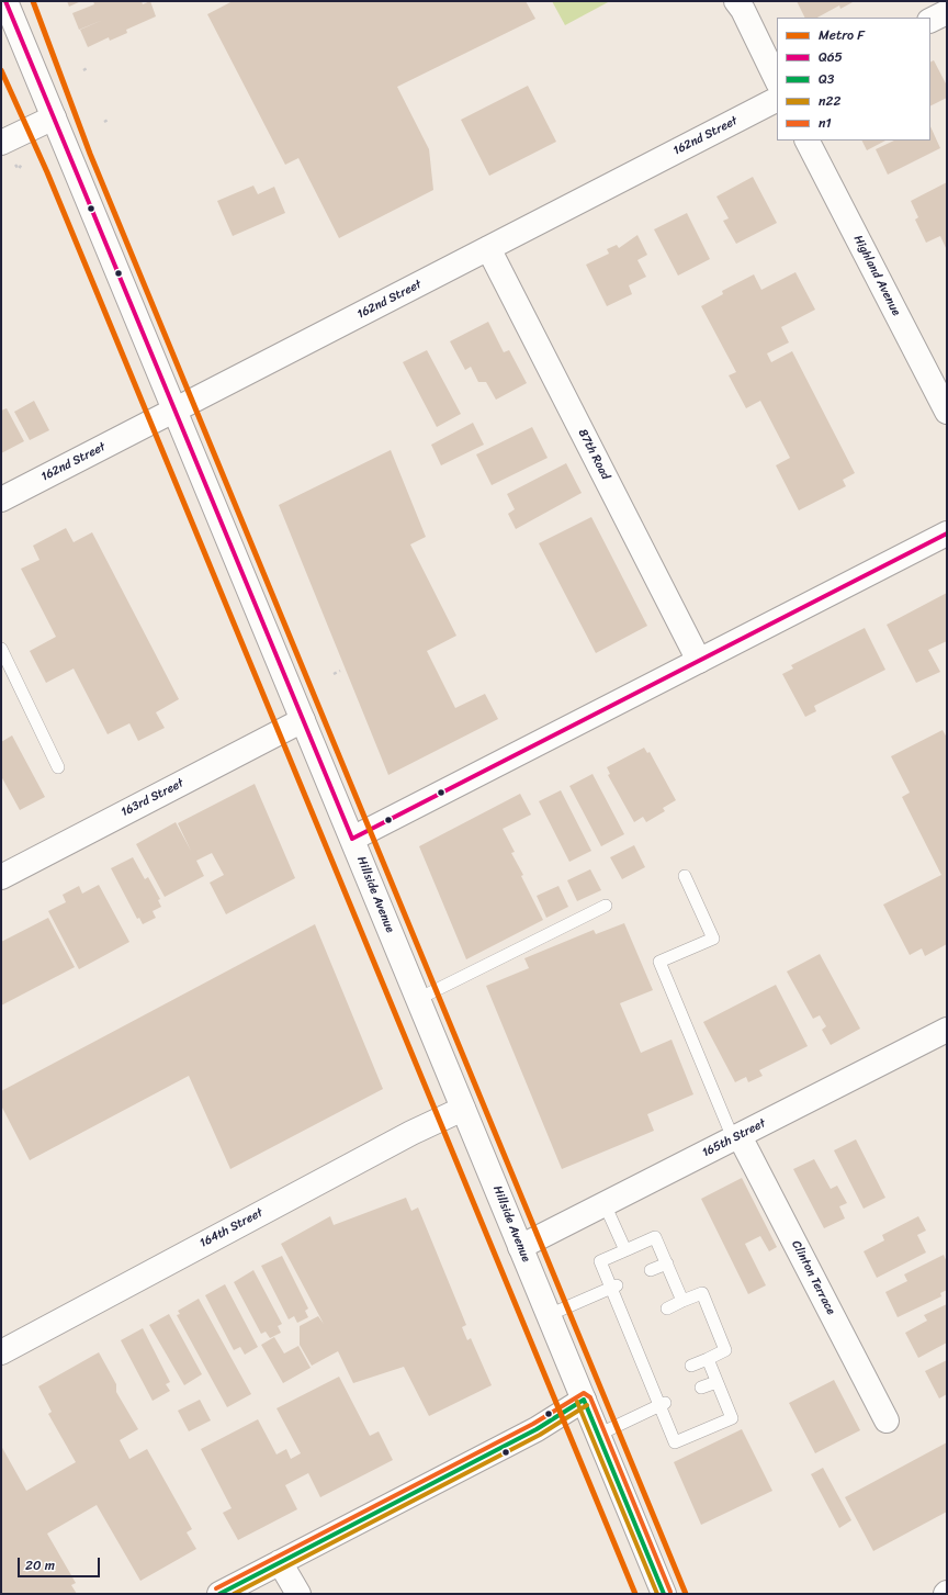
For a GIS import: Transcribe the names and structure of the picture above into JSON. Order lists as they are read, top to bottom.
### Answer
{
  "streets": {
    "street": [
      "162nd Street",
      "Highland Avenue",
      "87th Road",
      "163rd Street",
      "Hillside Avenue",
      "165th Street",
      "164th Street",
      "Clinton Terrace"
    ]
  },
  "crossings": [
    ["162nd Street", "87th Road"],
    ["162nd Street", "Hillside Avenue"],
    ["163rd Street", "Hillside Avenue"],
    ["Hillside Avenue", "165th Street"],
    ["Hillside Avenue", "164th Street"],
    ["165th Street", "Clinton Terrace"]
  ],
  "lines": [
    "metro line F",
    "transit line Q65",
    "transit line n1",
    "transit line Q3",
    "transit line n22"
  ],
  "legend": [
    "Metro F",
    "Q65",
    "Q3",
    "n22",
    "n1"
  ],
  "scale_bar": "20 m"
}
